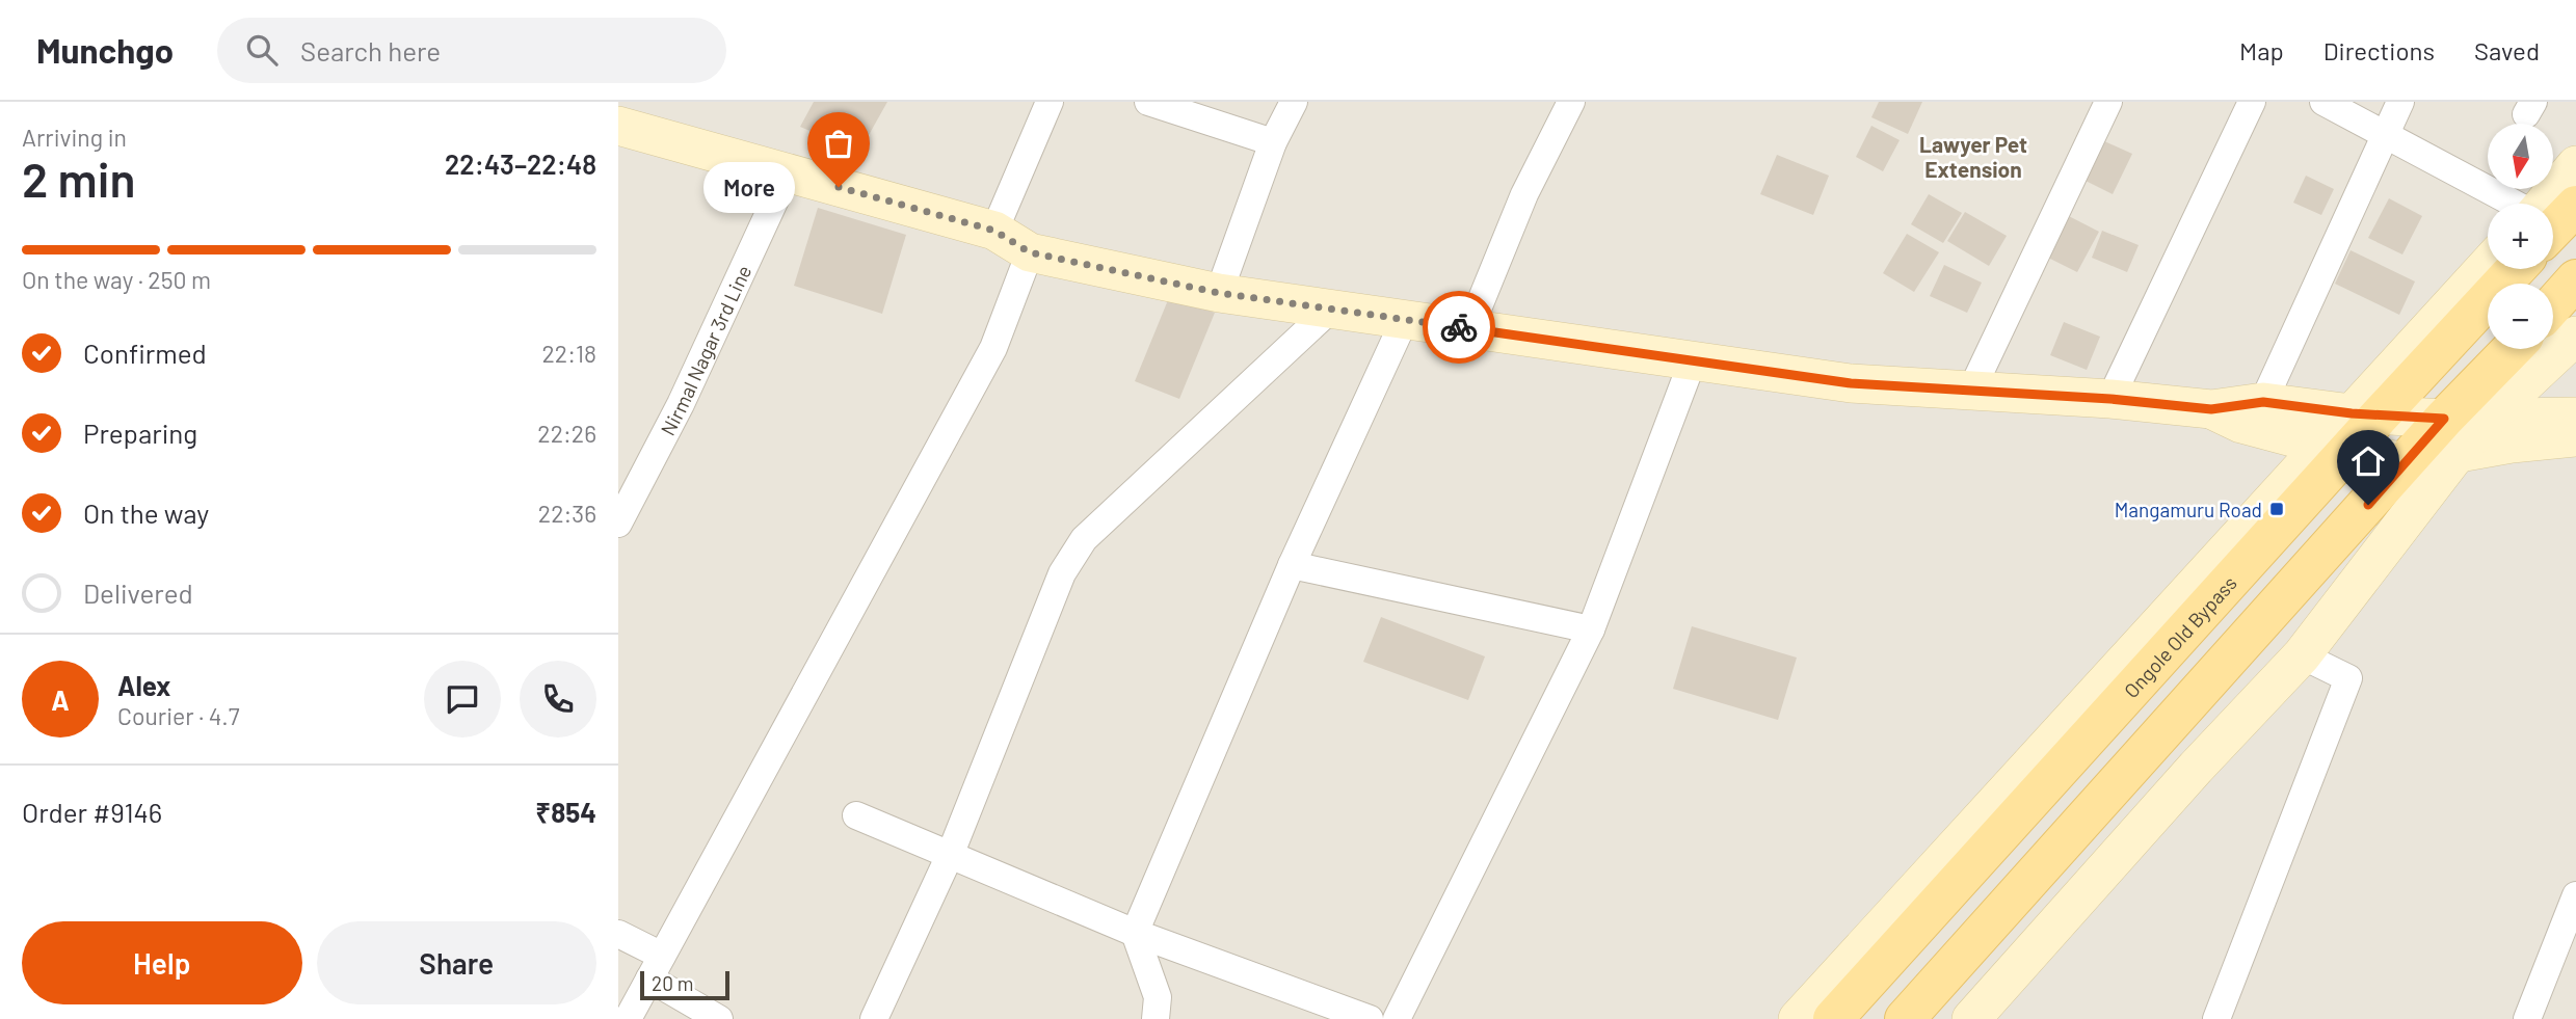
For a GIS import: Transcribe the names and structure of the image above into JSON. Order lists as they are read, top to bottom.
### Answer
{
  "streets": {
    "main road": ["Ongole Old Bypass"],
    "street": ["Nirmal Nagar 3rd Line"]
  },
  "districts": ["Lawyer Pet Extension"],
  "places": {
    "other": ["More"],
    "transit": ["Mangamuru Road"]
  },
  "scale_bar": "20 m",
  "north": "bottom",
  "page": {
    "header": "Munchgo",
    "search": "Search here",
    "nav": ["Map", "Directions", "Saved"],
    "heading": ["2 min", "Arriving in", "22:43–22:48"],
    "panel": [
      "Alex",
      "Courier · 4.7",
      "Order #9146",
      "₹854"
    ],
    "map_buttons": ["+", "−"],
    "bubble": "More",
    "bar": "On the way · 250 m",
    "list": [
      ["Confirmed", "22:18"],
      ["Preparing", "22:26"],
      ["On the way", "22:36"],
      "Delivered"
    ],
    "round": "A",
    "buttons": ["Help", "Share"],
    "scale": "20 m"
  }
}
